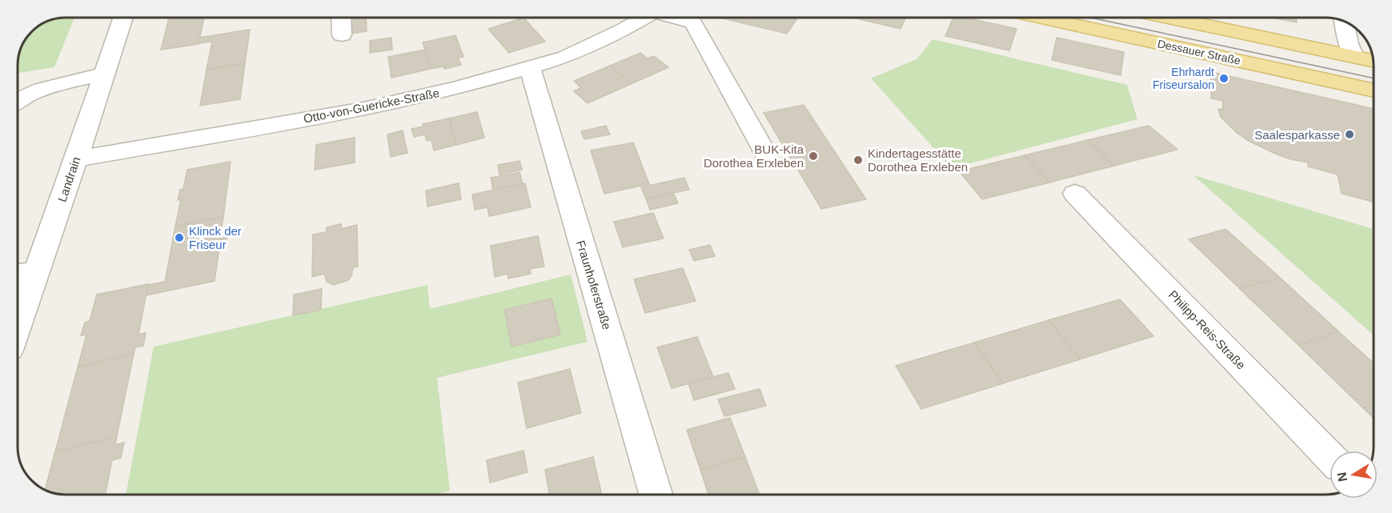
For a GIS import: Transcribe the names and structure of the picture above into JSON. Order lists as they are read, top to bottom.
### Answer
{
  "streets": {
    "main road": ["Dessauer Straße"],
    "street": [
      "Otto-von-Guericke-Straße",
      "Landrain",
      "Fraunhoferstraße",
      "Philipp-Reis-Straße"
    ]
  },
  "crossings": [
    ["Otto-von-Guericke-Straße", "Landrain"],
    ["Otto-von-Guericke-Straße", "Fraunhoferstraße"]
  ],
  "places": [
    "Ehrhardt Friseursalon",
    "Saalesparkasse",
    "BUK-Kita Dorothea Erxleben",
    "Kindertagesstätte Dorothea Erxleben",
    "Klinck der Friseur"
  ],
  "north": "left"
}
